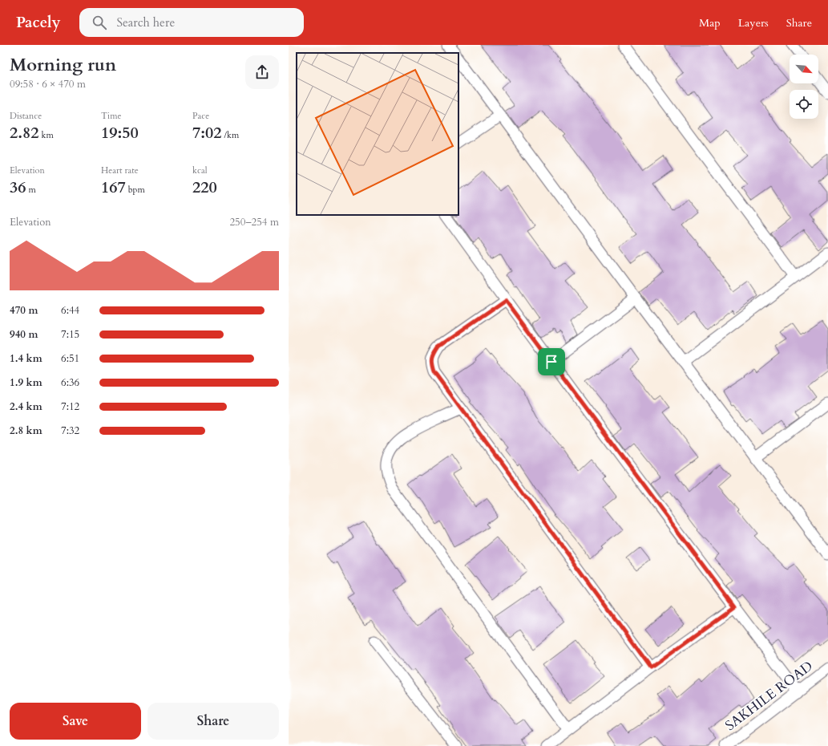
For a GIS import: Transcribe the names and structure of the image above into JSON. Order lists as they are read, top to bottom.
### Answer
{
  "streets": {
    "street": ["SAKHILE ROAD"]
  },
  "north": "bottom right",
  "page": {
    "header": "Pacely",
    "search": "Search here",
    "nav": ["Map", "Layers", "Share"],
    "heading": ["Morning run", "09:58 · 6 × 470 m"],
    "stats": [
      ["Distance", "2.82 km"],
      ["Time", "19:50"],
      ["Pace", "7:02 /km"],
      ["Elevation", "36 m"],
      ["Heart rate", "167 bpm"],
      ["kcal", "220"]
    ],
    "chart": ["Elevation", "250–254 m"],
    "list": [
      {
        "name": "470 m",
        "note": "6:44"
      },
      {
        "name": "940 m",
        "note": "7:15"
      },
      {
        "name": "1.4 km",
        "note": "6:51"
      },
      {
        "name": "1.9 km",
        "note": "6:36"
      },
      {
        "name": "2.4 km",
        "note": "7:12"
      },
      {
        "name": "2.8 km",
        "note": "7:32"
      }
    ],
    "buttons": ["Save", "Share"]
  }
}
